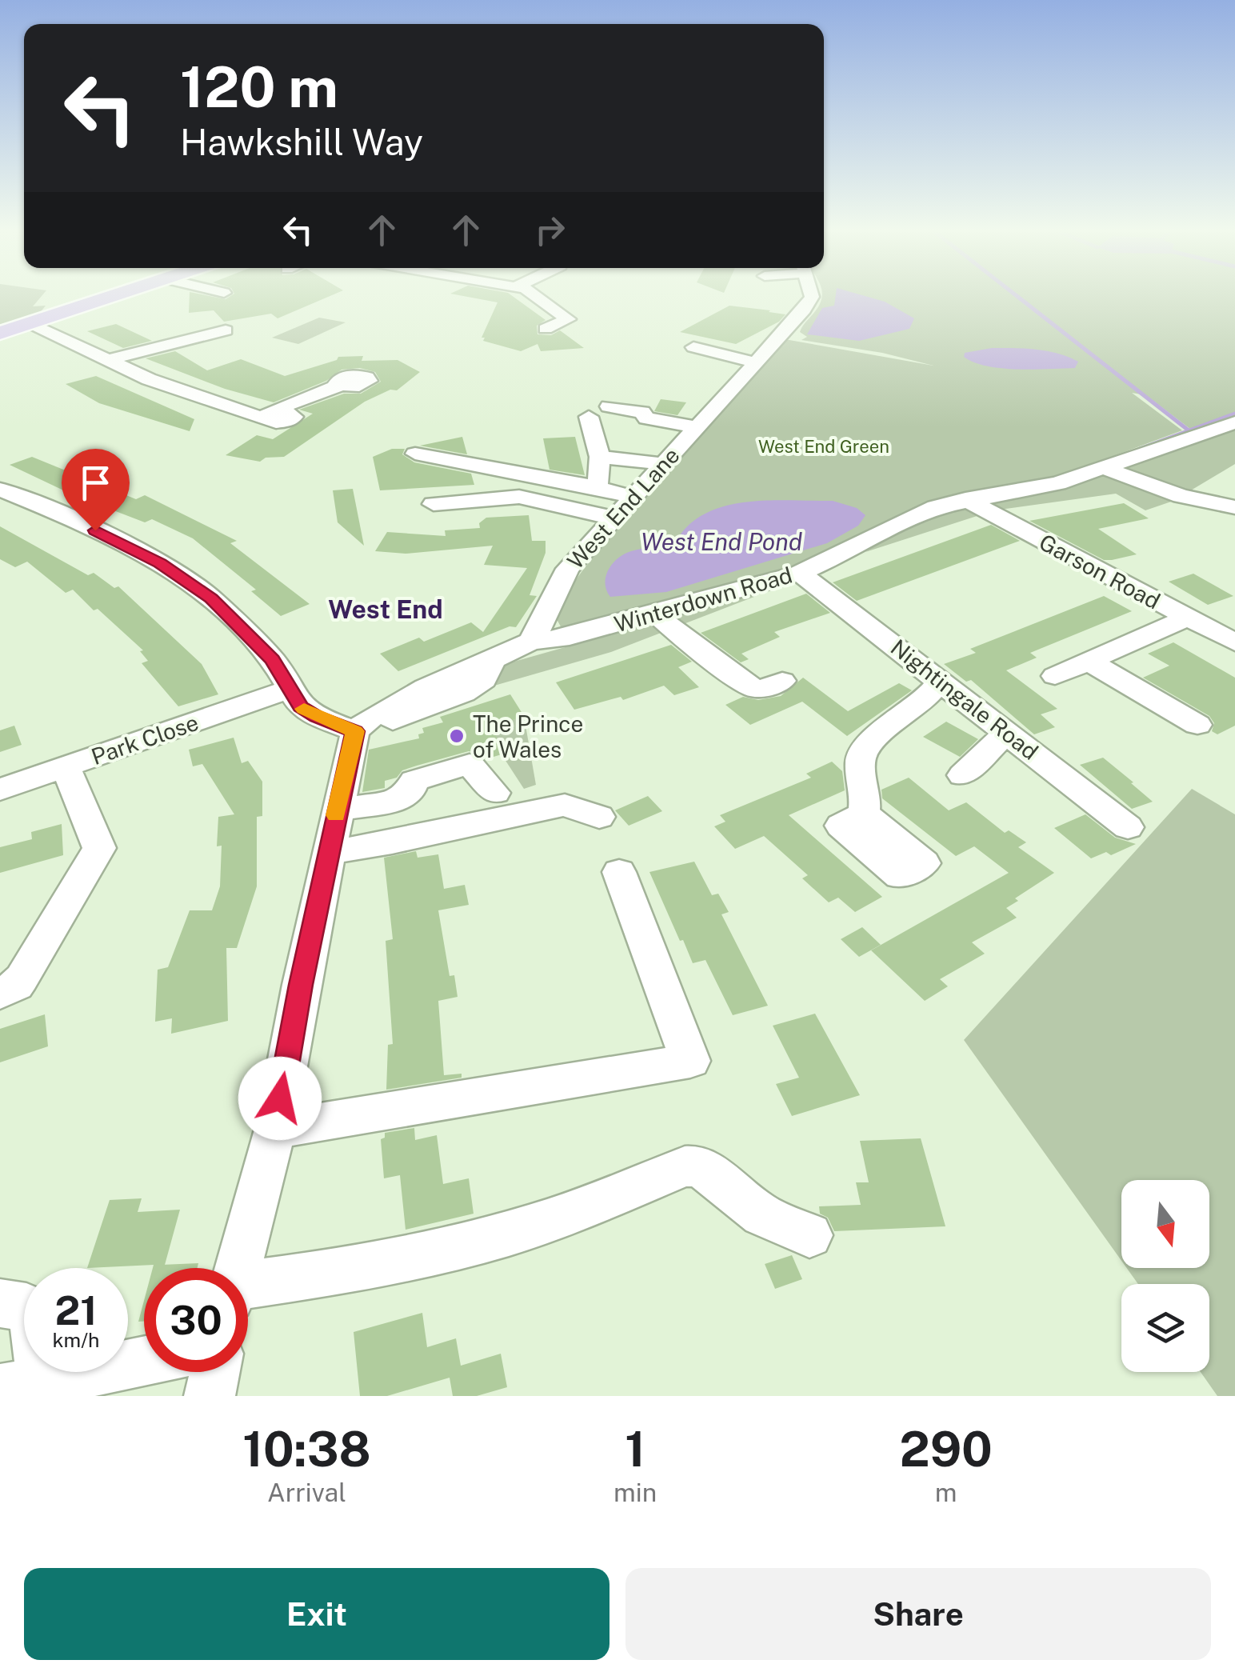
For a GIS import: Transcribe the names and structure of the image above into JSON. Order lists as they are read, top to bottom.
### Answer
{
  "streets": {
    "street": [
      "West End Lane",
      "Garson Road",
      "Winterdown Road",
      "Nightingale Road",
      "Park Close"
    ]
  },
  "crossings": [
    ["West End Lane", "Winterdown Road"],
    ["Garson Road", "Winterdown Road"],
    ["Winterdown Road", "Nightingale Road"]
  ],
  "districts": ["West End"],
  "water": ["West End Pond"],
  "parks": ["West End Green"],
  "places": ["The Prince of Wales"],
  "north": "bottom",
  "page": {
    "turn": ["120 m", "Hawkshill Way"],
    "speed": "21 km/h",
    "limit": "30",
    "eta": [
      "10:38",
      "Arrival",
      "1",
      "min",
      "290",
      "m"
    ],
    "buttons": ["Exit", "Share"]
  }
}
